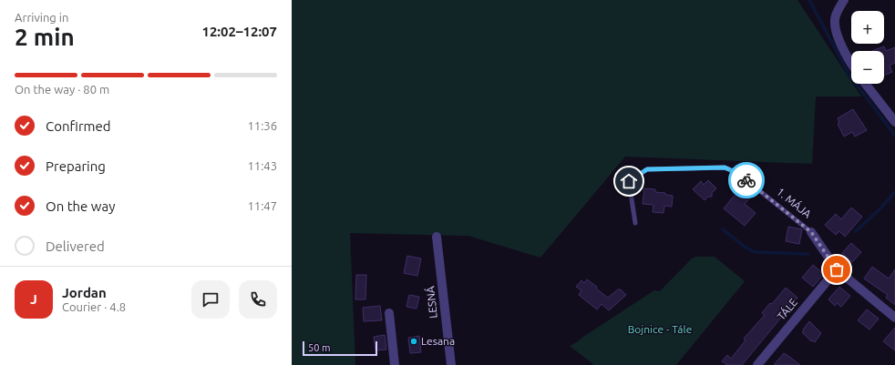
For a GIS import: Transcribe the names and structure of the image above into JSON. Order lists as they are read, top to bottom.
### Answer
{
  "streets": {
    "street": ["1. MÁJA", "LESNÁ", "TÁLE"]
  },
  "crossings": [
    ["1. MÁJA", "TÁLE"]
  ],
  "parks": ["Bojnice - Tále"],
  "places": ["Lesana"],
  "scale_bar": "50 m",
  "page": {
    "heading": ["2 min", "Arriving in", "12:02–12:07"],
    "panel": ["Jordan", "Courier · 4.8"],
    "map_buttons": ["+", "−"],
    "bar": "On the way · 80 m",
    "list": [
      ["Confirmed", "11:36"],
      ["Preparing", "11:43"],
      ["On the way", "11:47"],
      "Delivered"
    ],
    "round": "J",
    "scale": "50 m"
  }
}
